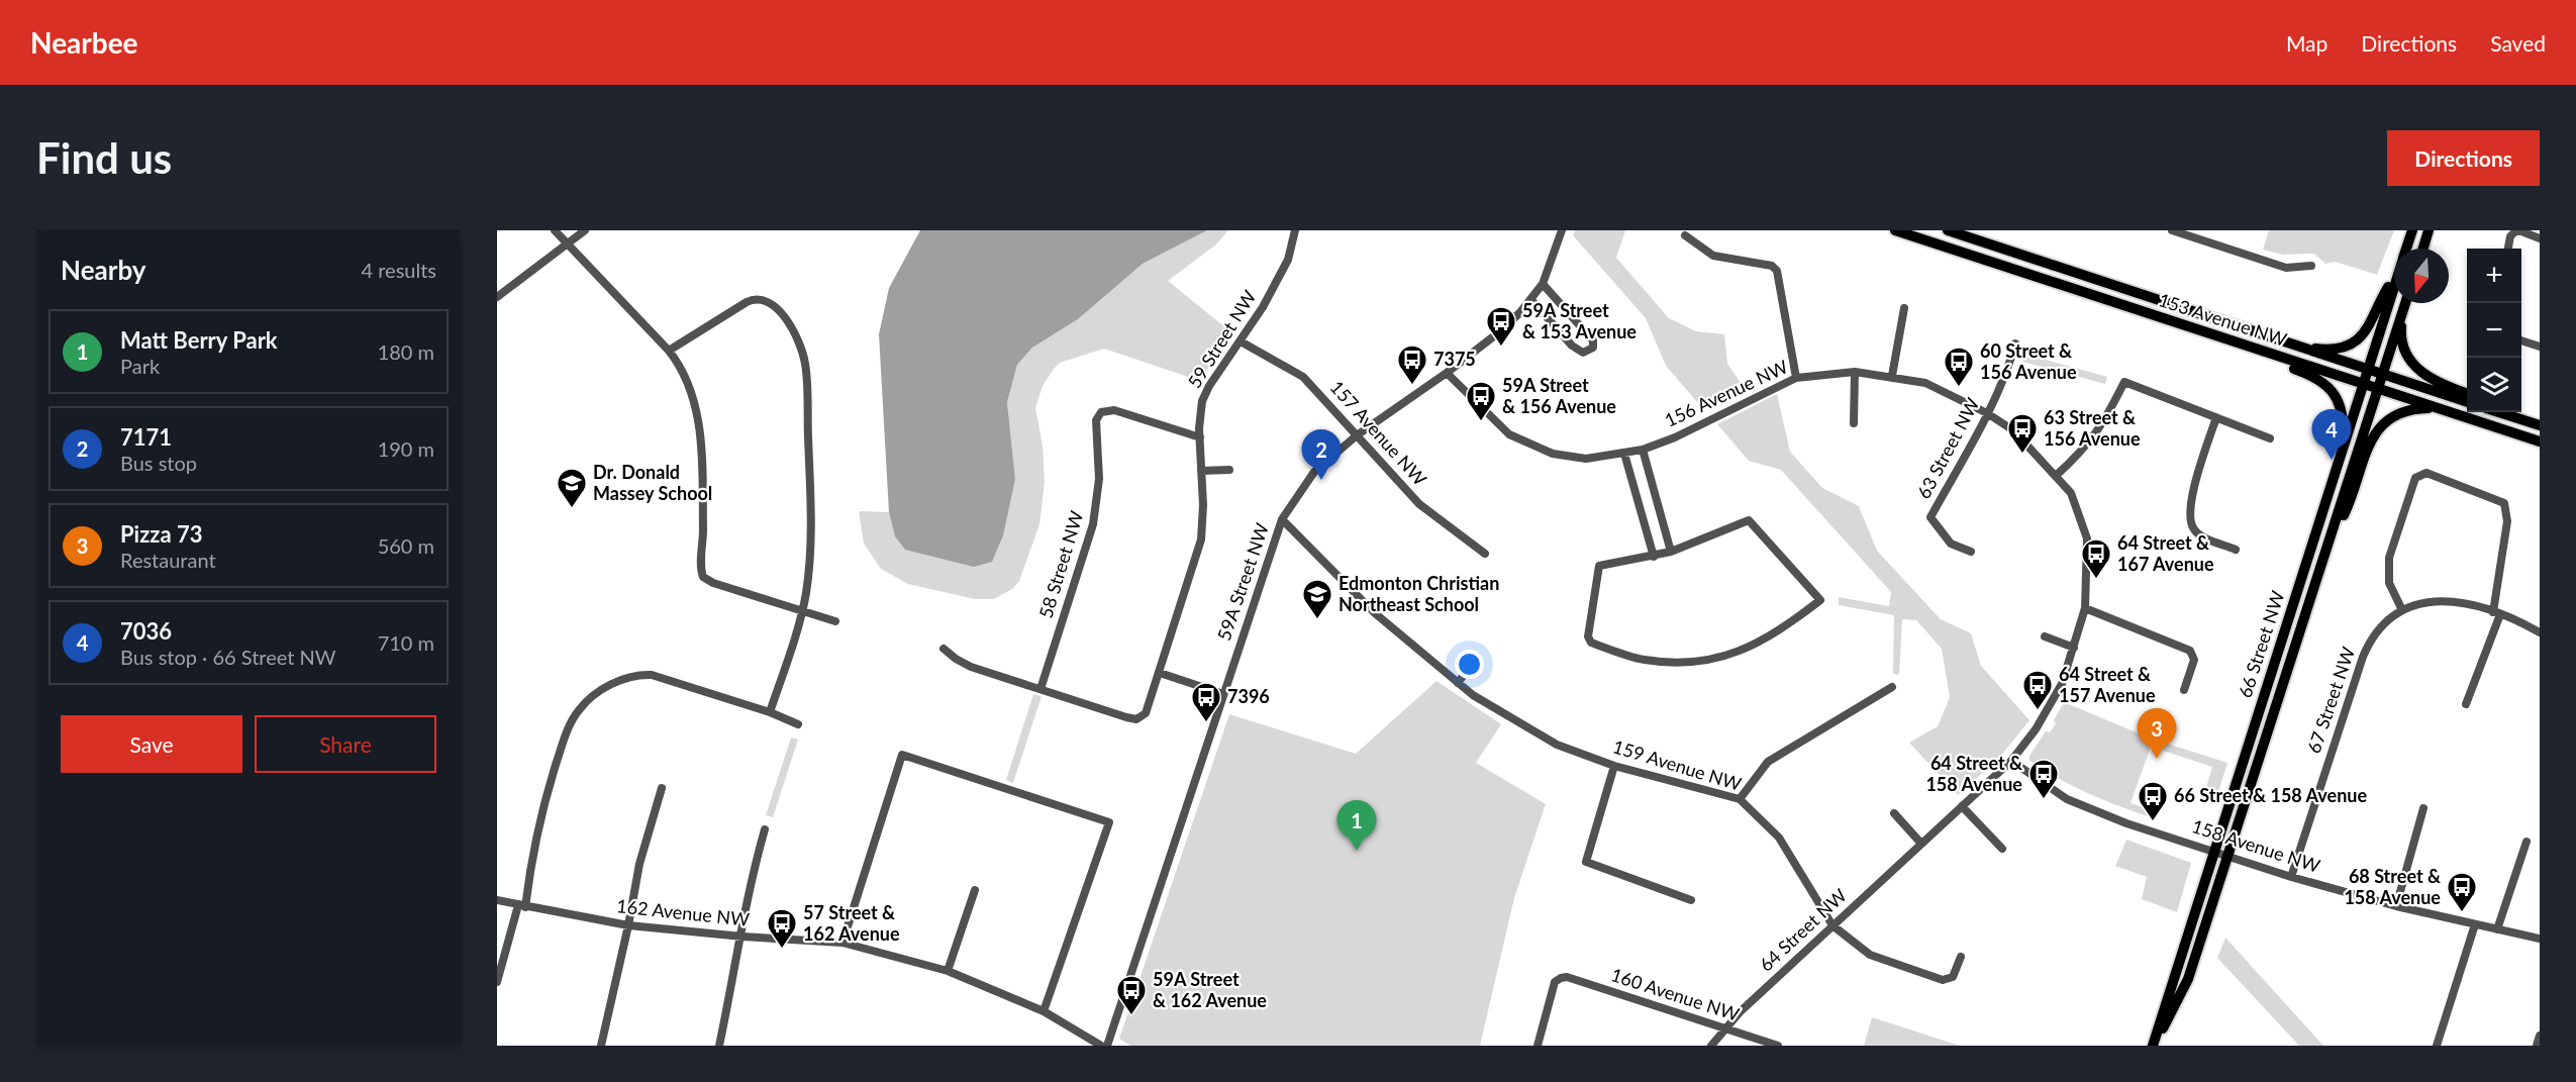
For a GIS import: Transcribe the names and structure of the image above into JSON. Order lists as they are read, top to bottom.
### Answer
{
  "streets": {
    "main road": ["153 Avenue NW", "66 Street NW"],
    "street": [
      "59 Street NW",
      "156 Avenue NW",
      "157 Avenue NW",
      "63 Street NW",
      "58 Street NW",
      "59A Street NW",
      "67 Street NW",
      "159 Avenue NW",
      "158 Avenue NW",
      "162 Avenue NW",
      "64 Street NW",
      "160 Avenue NW"
    ]
  },
  "crossings": [
    ["153 Avenue NW", "66 Street NW"],
    ["59 Street NW", "157 Avenue NW"],
    ["59 Street NW", "58 Street NW"],
    ["156 Avenue NW", "63 Street NW"],
    ["156 Avenue NW", "59A Street NW"],
    ["156 Avenue NW", "64 Street NW"],
    ["157 Avenue NW", "59A Street NW"],
    ["59A Street NW", "159 Avenue NW"],
    ["66 Street NW", "158 Avenue NW"],
    ["67 Street NW", "158 Avenue NW"],
    ["159 Avenue NW", "64 Street NW"],
    ["158 Avenue NW", "64 Street NW"],
    ["64 Street NW", "160 Avenue NW"]
  ],
  "places": {
    "bus stop": [
      "59A Street & 153 Avenue",
      "7375",
      "60 Street & 156 Avenue",
      "59A Street & 156 Avenue",
      "63 Street & 156 Avenue",
      "64 Street & 167 Avenue",
      "64 Street & 157 Avenue",
      "7396",
      "64 Street & 158 Avenue",
      "66 Street & 158 Avenue",
      "68 Street & 158 Avenue",
      "57 Street & 162 Avenue",
      "59A Street & 162 Avenue"
    ],
    "school or university": ["Dr. Donald Massey School", "Edmonton Christian Northeast School"]
  },
  "north": "bottom",
  "page": {
    "header": "Nearbee",
    "nav": ["Map", "Directions", "Saved"],
    "buttons": [
      "Directions",
      ["Save", "Share"]
    ],
    "title": "Find us",
    "heading": ["Nearby", "4 results"],
    "map_buttons": ["+", "−"],
    "list": [
      {
        "mark": "1",
        "name": "Matt Berry Park",
        "note": "Park",
        "value": "180 m"
      },
      {
        "mark": "2",
        "name": "7171",
        "note": "Bus stop",
        "value": "190 m"
      },
      {
        "mark": "3",
        "name": "Pizza 73",
        "note": "Restaurant",
        "value": "560 m"
      },
      {
        "mark": "4",
        "name": "7036",
        "note": "Bus stop · 66 Street NW",
        "value": "710 m"
      }
    ],
    "pins": [
      "4",
      "2",
      "3",
      "1"
    ]
  }
}
